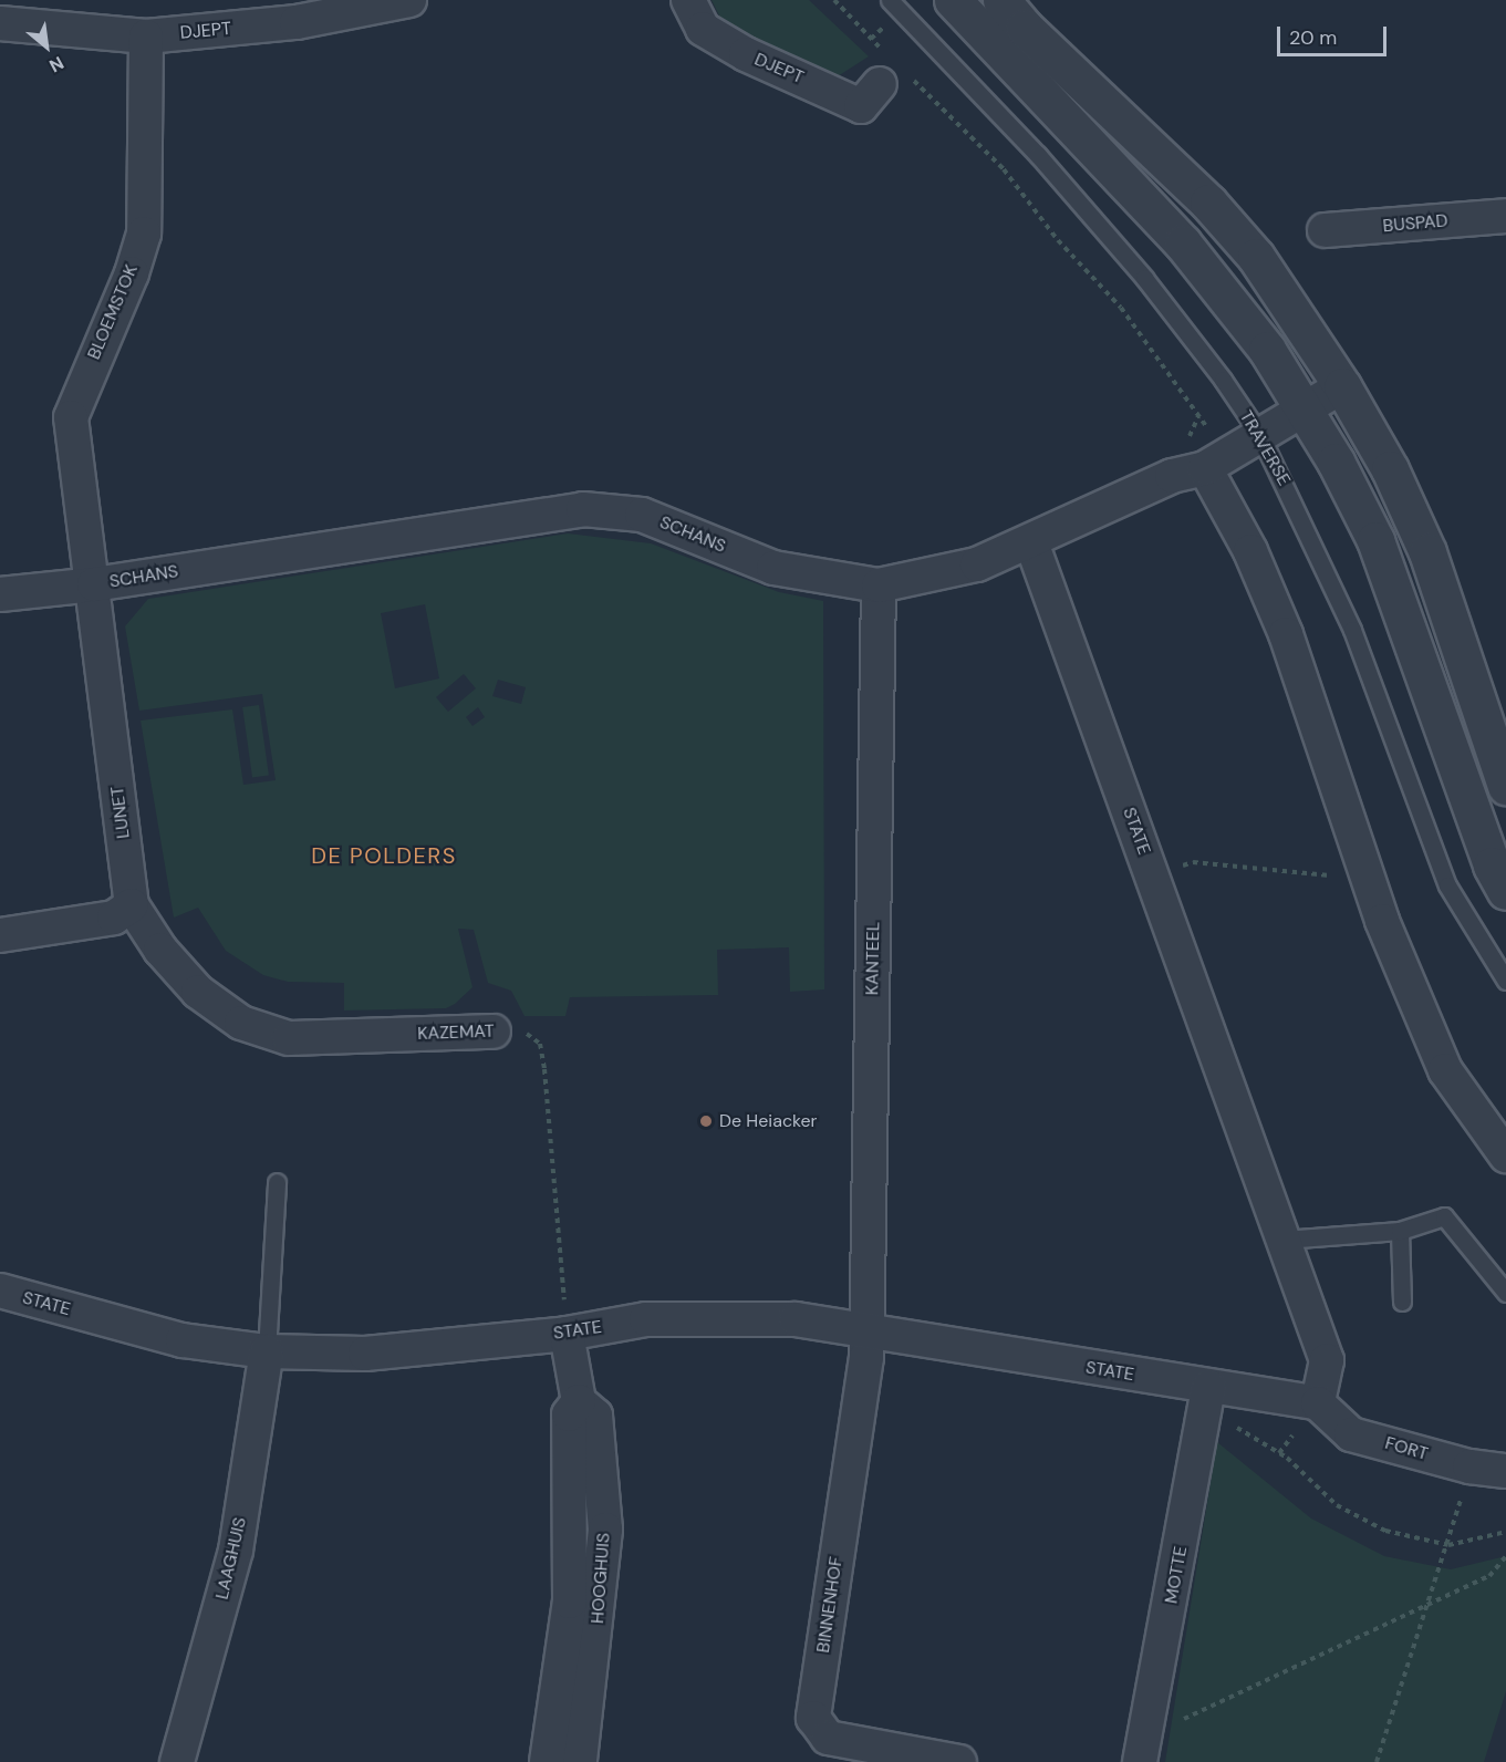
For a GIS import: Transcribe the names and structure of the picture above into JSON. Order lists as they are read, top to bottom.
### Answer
{
  "streets": {
    "street": [
      "DJEPT",
      "BUSPAD",
      "BLOEMSTOK",
      "SCHANS",
      "LUNET",
      "STATE",
      "KANTEEL",
      "KAZEMAT",
      "FORT",
      "LAAGHUIS",
      "MOTTE",
      "HOOGHUIS",
      "BINNENHOF"
    ],
    "lane": ["TRAVERSE"]
  },
  "crossings": [
    ["DJEPT", "BLOEMSTOK"],
    ["BLOEMSTOK", "SCHANS"],
    ["BLOEMSTOK", "LUNET"],
    ["TRAVERSE", "SCHANS"],
    ["SCHANS", "LUNET"],
    ["SCHANS", "STATE"],
    ["SCHANS", "KANTEEL"],
    ["LUNET", "KAZEMAT"],
    ["STATE", "KANTEEL"],
    ["STATE", "KAZEMAT"],
    ["STATE", "FORT"],
    ["STATE", "LAAGHUIS"],
    ["STATE", "MOTTE"],
    ["STATE", "HOOGHUIS"],
    ["STATE", "BINNENHOF"],
    ["KANTEEL", "BINNENHOF"],
    ["KAZEMAT", "HOOGHUIS"]
  ],
  "districts": ["DE POLDERS"],
  "places": ["De Heiacker"],
  "scale_bar": "20 m",
  "north": "bottom right"
}
